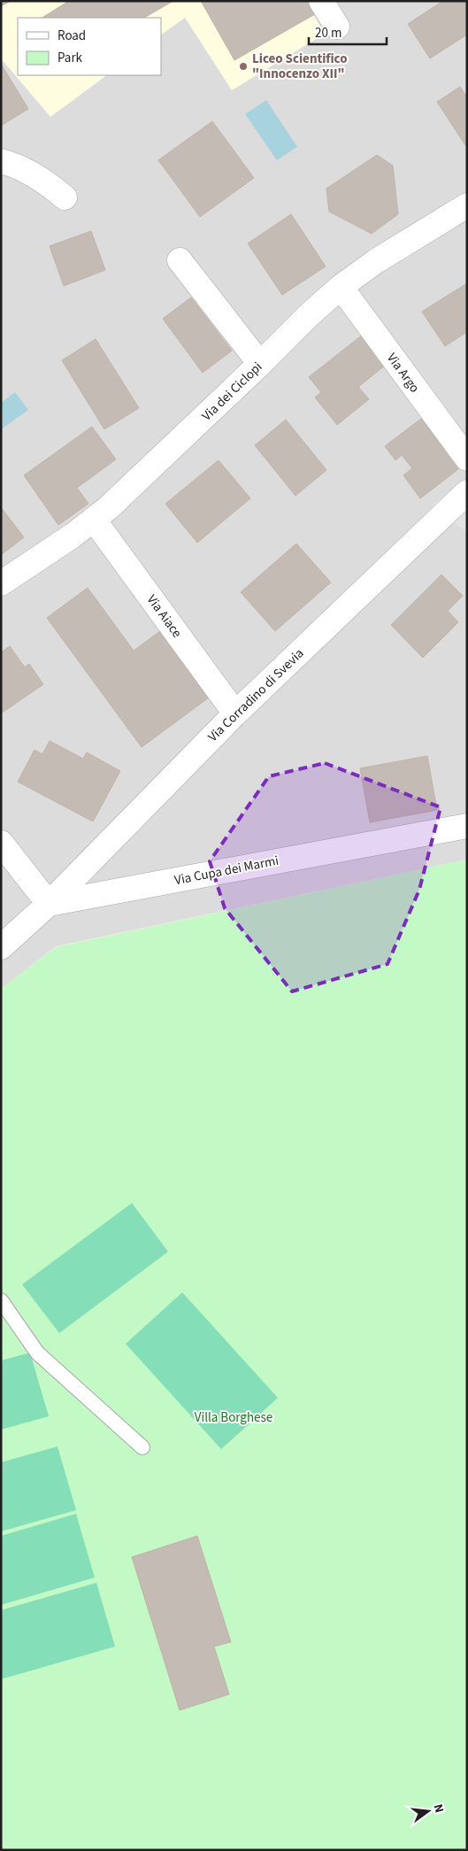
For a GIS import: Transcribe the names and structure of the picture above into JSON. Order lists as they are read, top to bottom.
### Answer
{
  "streets": {
    "street": [
      "Via Argo",
      "Via dei Ciclopi",
      "Via Aiace",
      "Via Corradino di Svevia",
      "Via Cupa dei Marmi"
    ]
  },
  "crossings": [
    ["Via Argo", "Via dei Ciclopi"],
    ["Via dei Ciclopi", "Via Aiace"],
    ["Via Aiace", "Via Corradino di Svevia"],
    ["Via Corradino di Svevia", "Via Cupa dei Marmi"]
  ],
  "parks": ["Villa Borghese"],
  "places": ["Liceo Scientifico \"Innocenzo XII\""],
  "legend": ["Road", "Park"],
  "scale_bar": "20 m",
  "north": "right"
}
